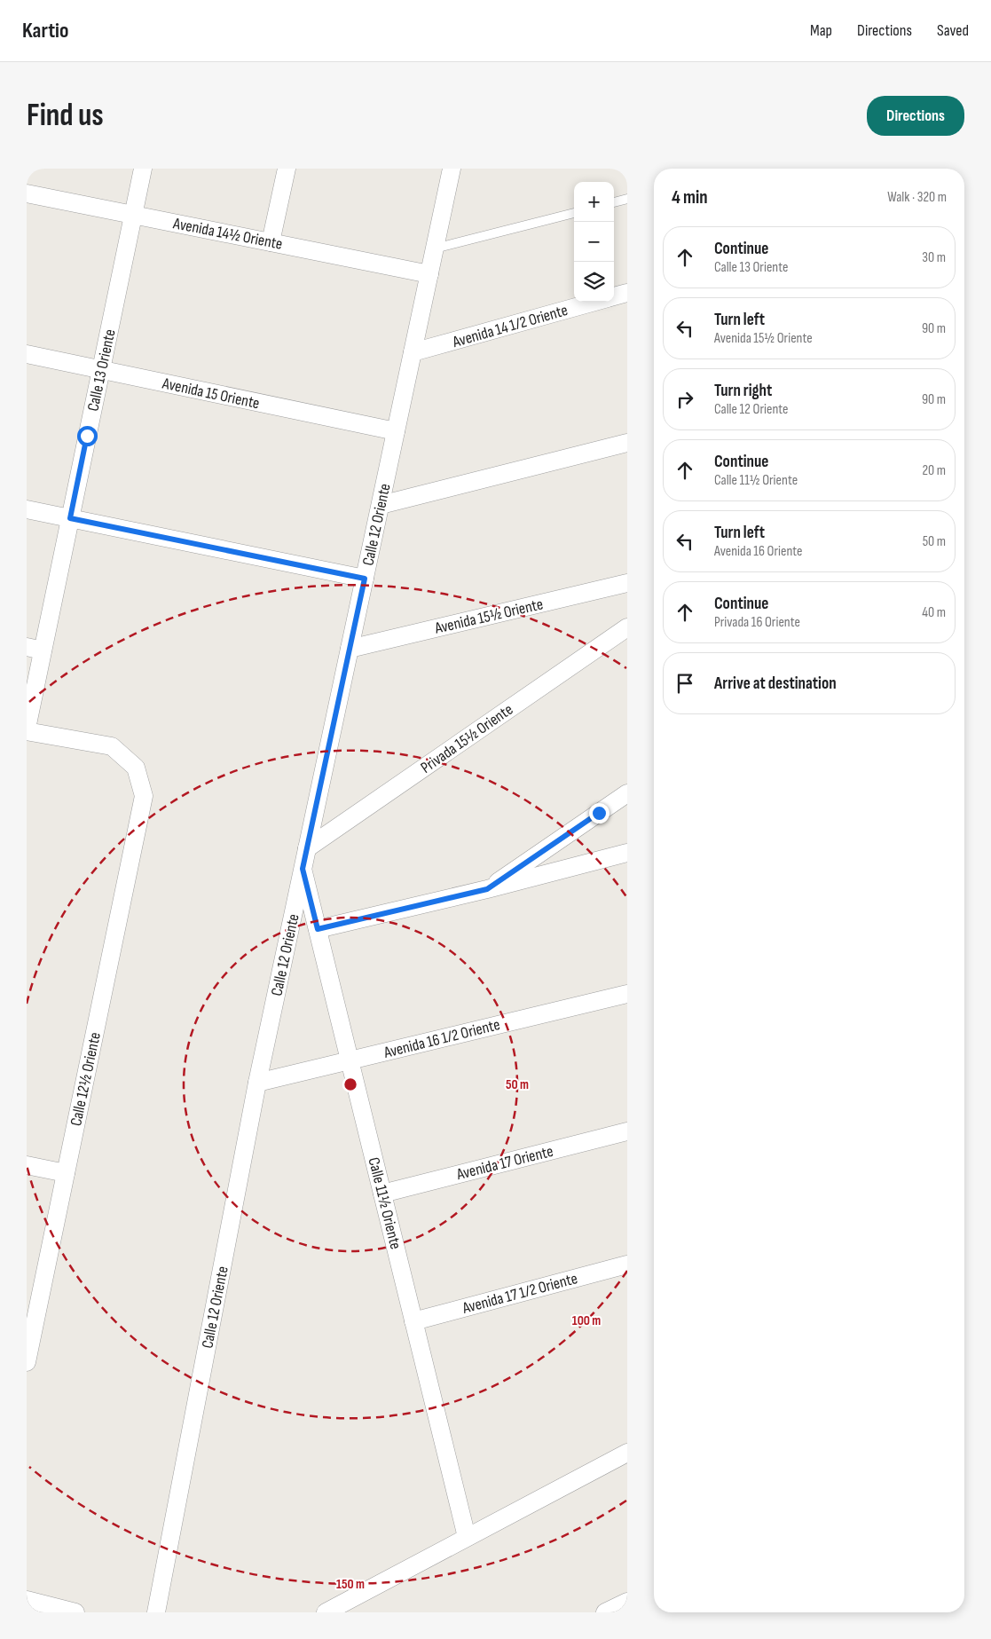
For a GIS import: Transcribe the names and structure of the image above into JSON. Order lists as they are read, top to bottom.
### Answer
{
  "streets": {
    "street": [
      "Avenida 14½ Oriente",
      "Avenida 14 1/2 Oriente",
      "Calle 13 Oriente",
      "Avenida 15 Oriente",
      "Calle 12 Oriente",
      "Avenida 15½ Oriente",
      "Privada 15½ Oriente",
      "Avenida 16 1/2 Oriente",
      "Calle 12½ Oriente",
      "Avenida 17 Oriente",
      "Calle 11½ Oriente",
      "Avenida 17 1/2 Oriente"
    ]
  },
  "crossings": [
    ["Avenida 14½ Oriente", "Calle 13 Oriente"],
    ["Avenida 14½ Oriente", "Calle 12 Oriente"],
    ["Avenida 14 1/2 Oriente", "Calle 12 Oriente"],
    ["Calle 13 Oriente", "Avenida 15 Oriente"],
    ["Calle 13 Oriente", "Calle 12½ Oriente"],
    ["Avenida 15 Oriente", "Calle 12 Oriente"],
    ["Calle 12 Oriente", "Avenida 15½ Oriente"],
    ["Calle 12 Oriente", "Privada 15½ Oriente"],
    ["Calle 12 Oriente", "Avenida 16 1/2 Oriente"],
    ["Calle 12 Oriente", "Calle 11½ Oriente"],
    ["Avenida 16 1/2 Oriente", "Calle 11½ Oriente"],
    ["Avenida 17 Oriente", "Calle 11½ Oriente"],
    ["Calle 11½ Oriente", "Avenida 17 1/2 Oriente"]
  ],
  "page": {
    "header": "Kartio",
    "nav": ["Map", "Directions", "Saved"],
    "buttons": "Directions",
    "title": "Find us",
    "heading": ["4 min", "Walk · 320 m"],
    "map_buttons": ["+", "−"],
    "list": [
      ["Continue", "Calle 13 Oriente", "30 m"],
      ["Turn left", "Avenida 15½ Oriente", "90 m"],
      ["Turn right", "Calle 12 Oriente", "90 m"],
      ["Continue", "Calle 11½ Oriente", "20 m"],
      ["Turn left", "Avenida 16 Oriente", "50 m"],
      ["Continue", "Privada 16 Oriente", "40 m"],
      "Arrive at destination"
    ]
  },
  "rings": ["50 m", "100 m", "150 m"]
}
